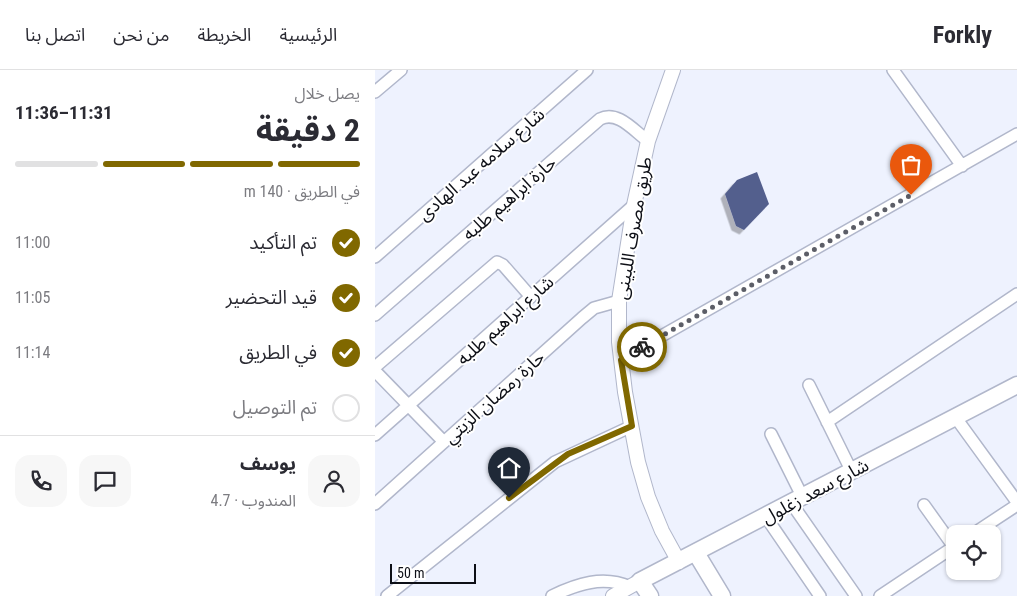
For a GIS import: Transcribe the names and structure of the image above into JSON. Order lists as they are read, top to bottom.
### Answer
{
  "streets": {
    "main road": ["شارع سعد زغلول"],
    "street": [
      "شارع سلامه عبد الهادى",
      "حارة ابراهيم طلبه",
      "طريق مصرف اللبينى",
      "شارع ابراهيم طلبه",
      "حارة رمضان الزيتي"
    ]
  },
  "crossings": [
    ["حارة ابراهيم طلبه", "طريق مصرف اللبينى"],
    ["طريق مصرف اللبينى", "شارع ابراهيم طلبه"],
    ["طريق مصرف اللبينى", "حارة رمضان الزيتي"],
    ["طريق مصرف اللبينى", "شارع سعد زغلول"]
  ],
  "scale_bar": "50 m",
  "page": {
    "header": "Forkly",
    "nav": [
      "الرئيسية",
      "الخريطة",
      "من نحن",
      "اتصل بنا"
    ],
    "heading": ["2 دقيقة", "يصل خلال", "11:31–11:36"],
    "panel": ["يوسف", "المندوب · 4.7"],
    "bar": "في الطريق · 140 m",
    "list": [
      ["تم التأكيد", "11:00"],
      ["قيد التحضير", "11:05"],
      ["في الطريق", "11:14"],
      "تم التوصيل"
    ],
    "scale": "50 m"
  }
}
